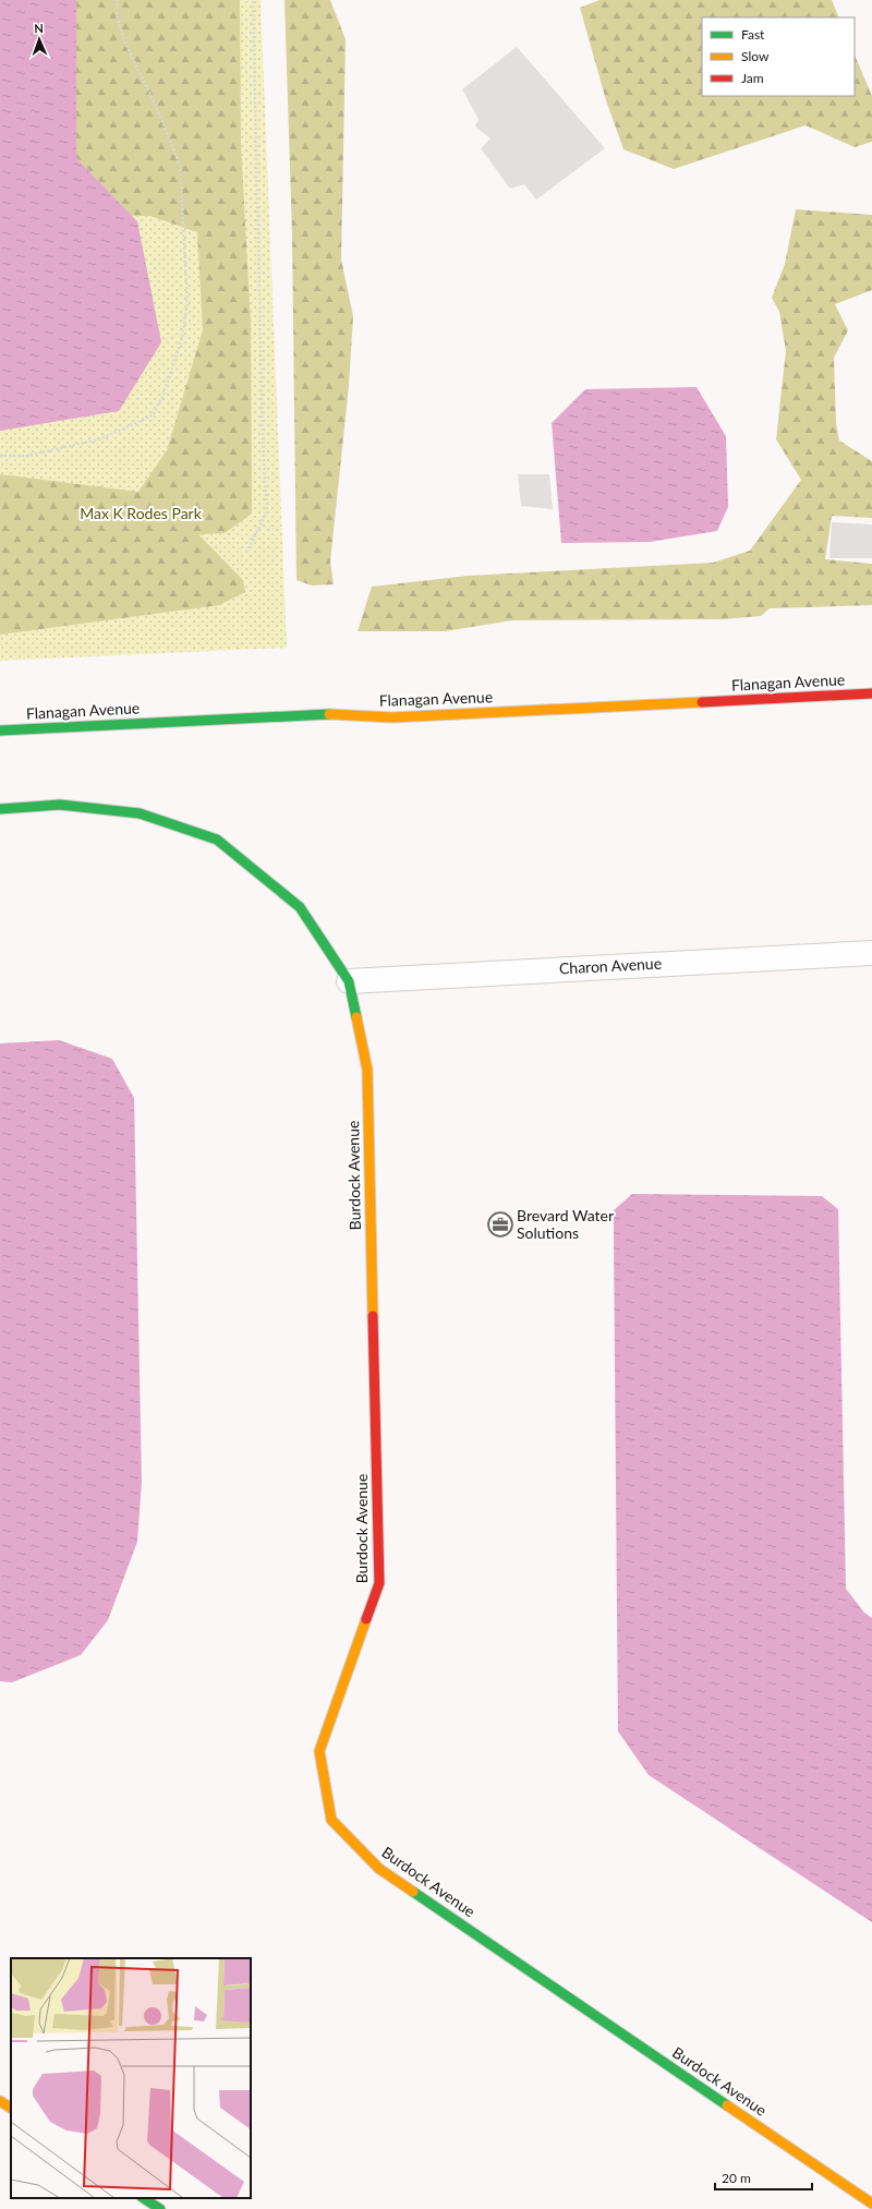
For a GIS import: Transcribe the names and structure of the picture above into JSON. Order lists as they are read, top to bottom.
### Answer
{
  "streets": {
    "main road": ["Flanagan Avenue", "Burdock Avenue"],
    "street": ["Charon Avenue"]
  },
  "crossings": [
    ["Charon Avenue", "Burdock Avenue"]
  ],
  "parks": ["Max K Rodes Park"],
  "places": {
    "office": ["Brevard Water Solutions"]
  },
  "legend": ["Fast", "Slow", "Jam"],
  "scale_bar": "20 m",
  "north": "top"
}
